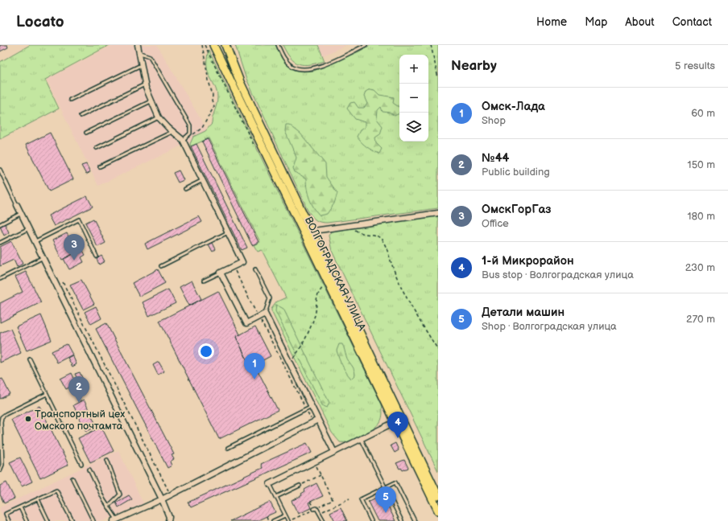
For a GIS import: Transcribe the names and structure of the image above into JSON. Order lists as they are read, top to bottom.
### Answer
{
  "streets": {
    "main road": ["ВОЛГОГРАДСКАЯ УЛИЦА"]
  },
  "places": ["Транспортный цех Омского почтамта"],
  "page": {
    "header": "Locato",
    "nav": [
      "Home",
      "Map",
      "About",
      "Contact"
    ],
    "heading": ["Nearby", "5 results"],
    "map_buttons": ["+", "−"],
    "list": [
      {
        "mark": "1",
        "name": "Омск-Лада",
        "note": "Shop",
        "value": "60 m"
      },
      {
        "mark": "2",
        "name": "№44",
        "note": "Public building",
        "value": "150 m"
      },
      {
        "mark": "3",
        "name": "ОмскГорГаз",
        "note": "Office",
        "value": "180 m"
      },
      {
        "mark": "4",
        "name": "1-й Микрорайон",
        "note": "Bus stop · Волгоградская улица",
        "value": "230 m"
      },
      {
        "mark": "5",
        "name": "Детали машин",
        "note": "Shop · Волгоградская улица",
        "value": "270 m"
      }
    ],
    "pins": [
      "3",
      "1",
      "2",
      "4",
      "5"
    ]
  }
}
